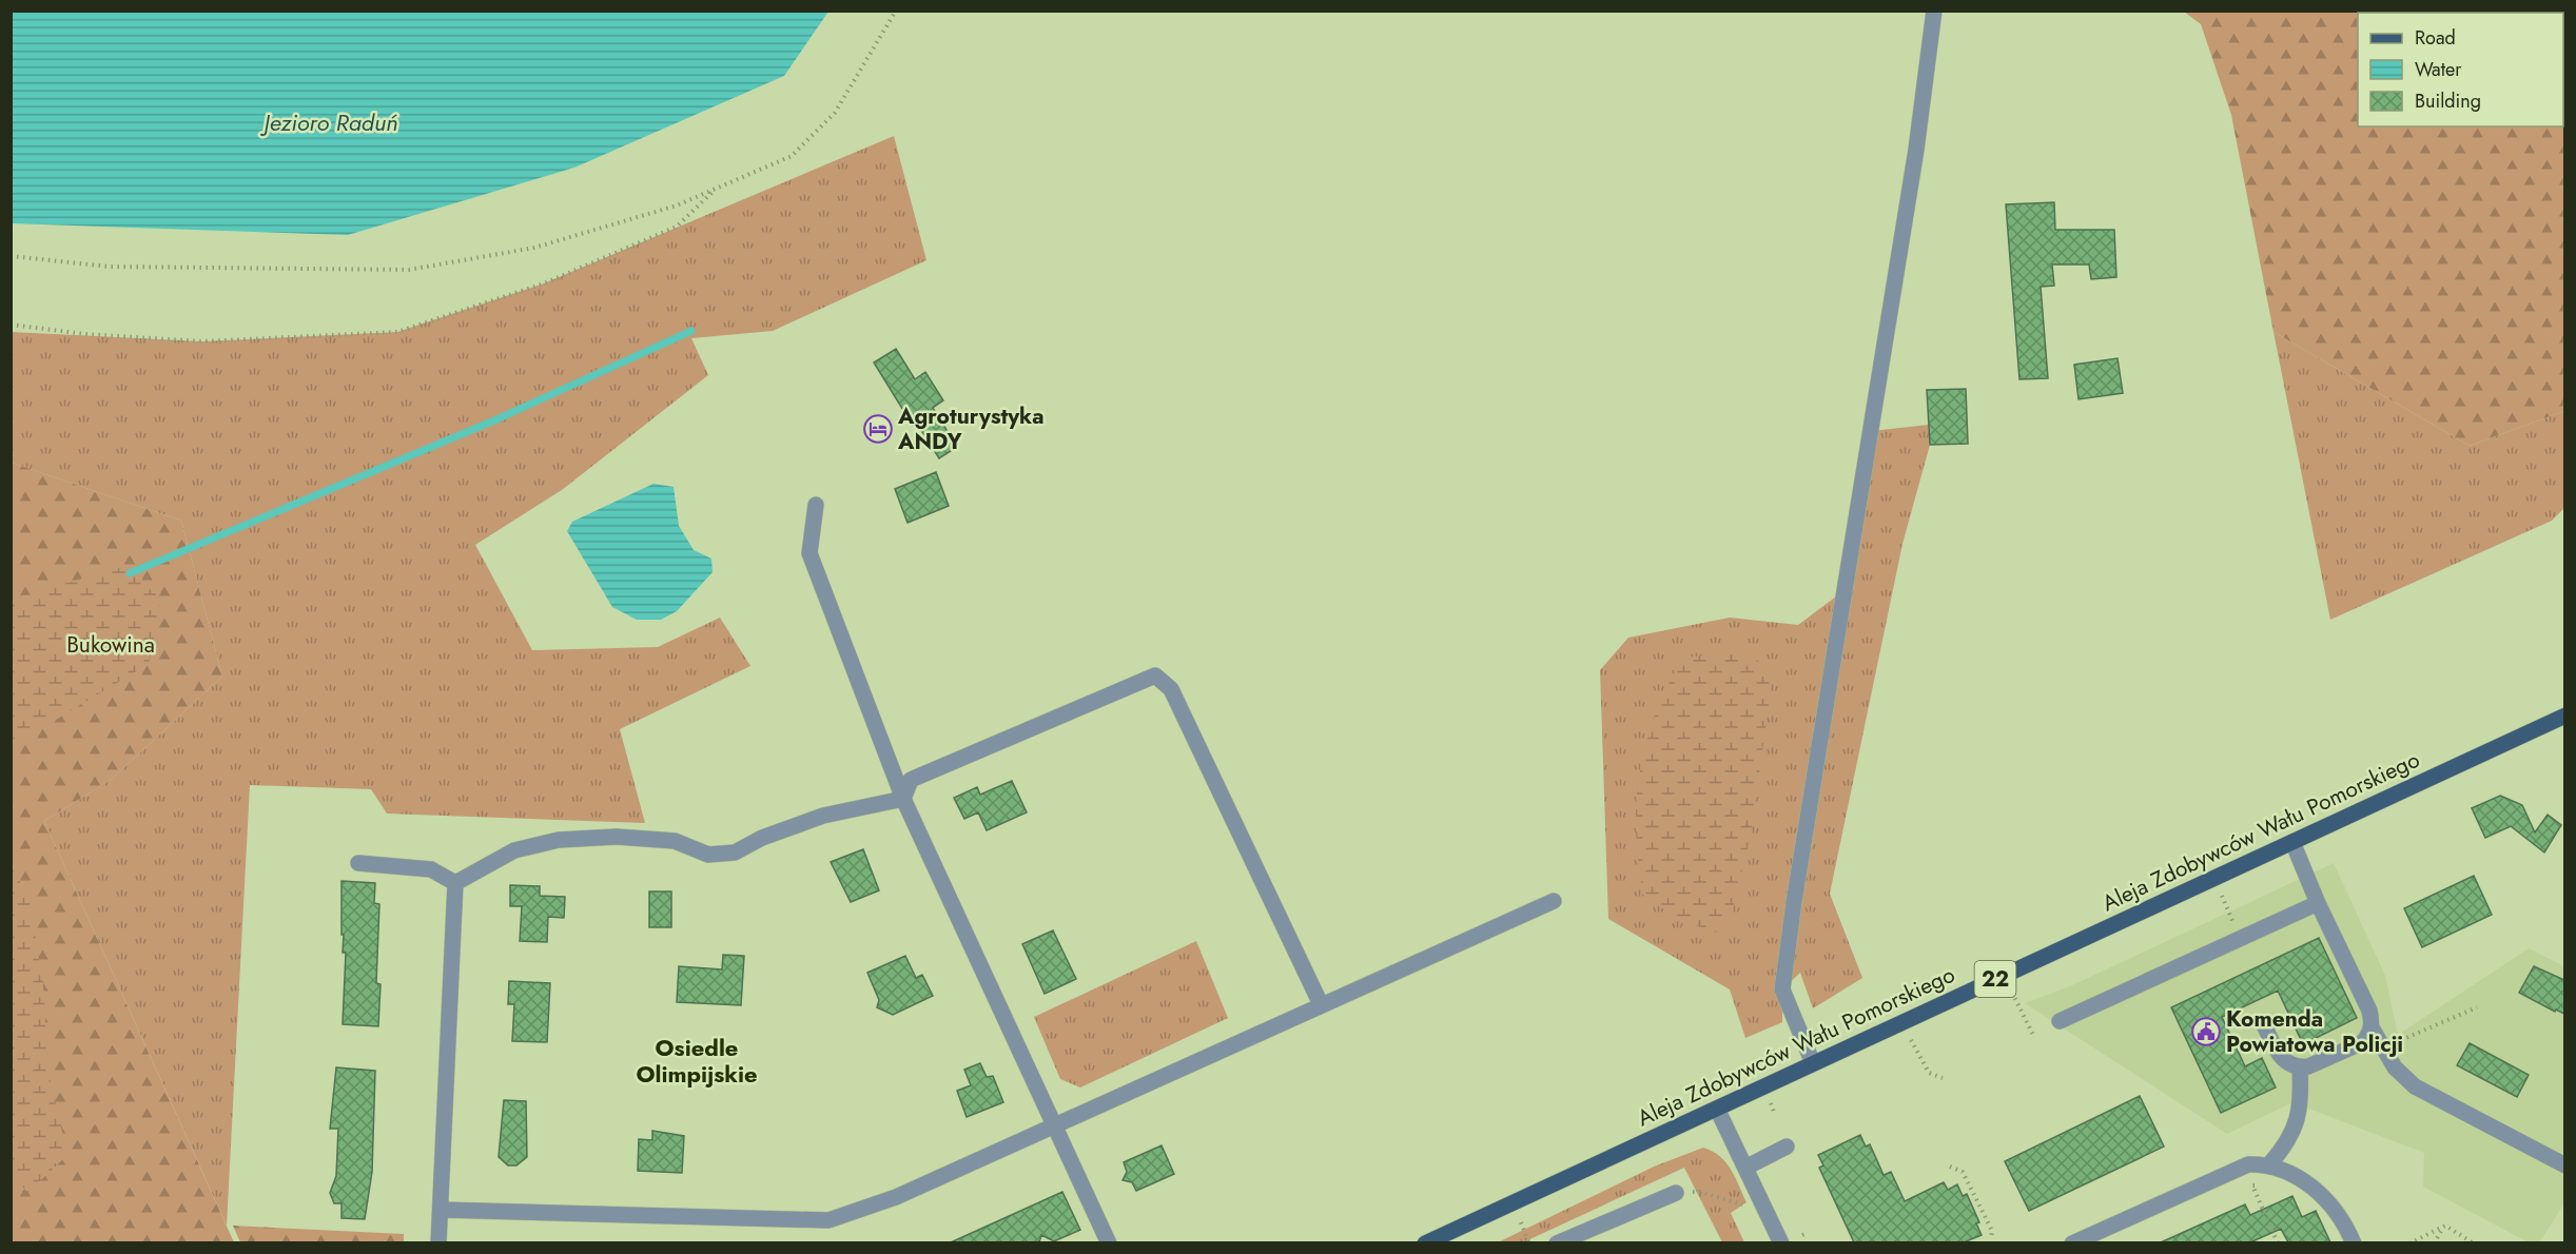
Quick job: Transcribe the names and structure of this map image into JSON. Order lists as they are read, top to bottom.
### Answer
{
  "streets": {
    "main road": ["Aleja Zdobywców Wału Pomorskiego", "22"]
  },
  "districts": ["Osiedle Olimpijskie"],
  "water": ["Jezioro Raduń"],
  "parks": ["Bukowina"],
  "places": {
    "hotel": ["Agroturystyka ANDY"],
    "public building": ["Komenda Powiatowa Policji"]
  },
  "legend": ["Road", "Water", "Building"]
}
